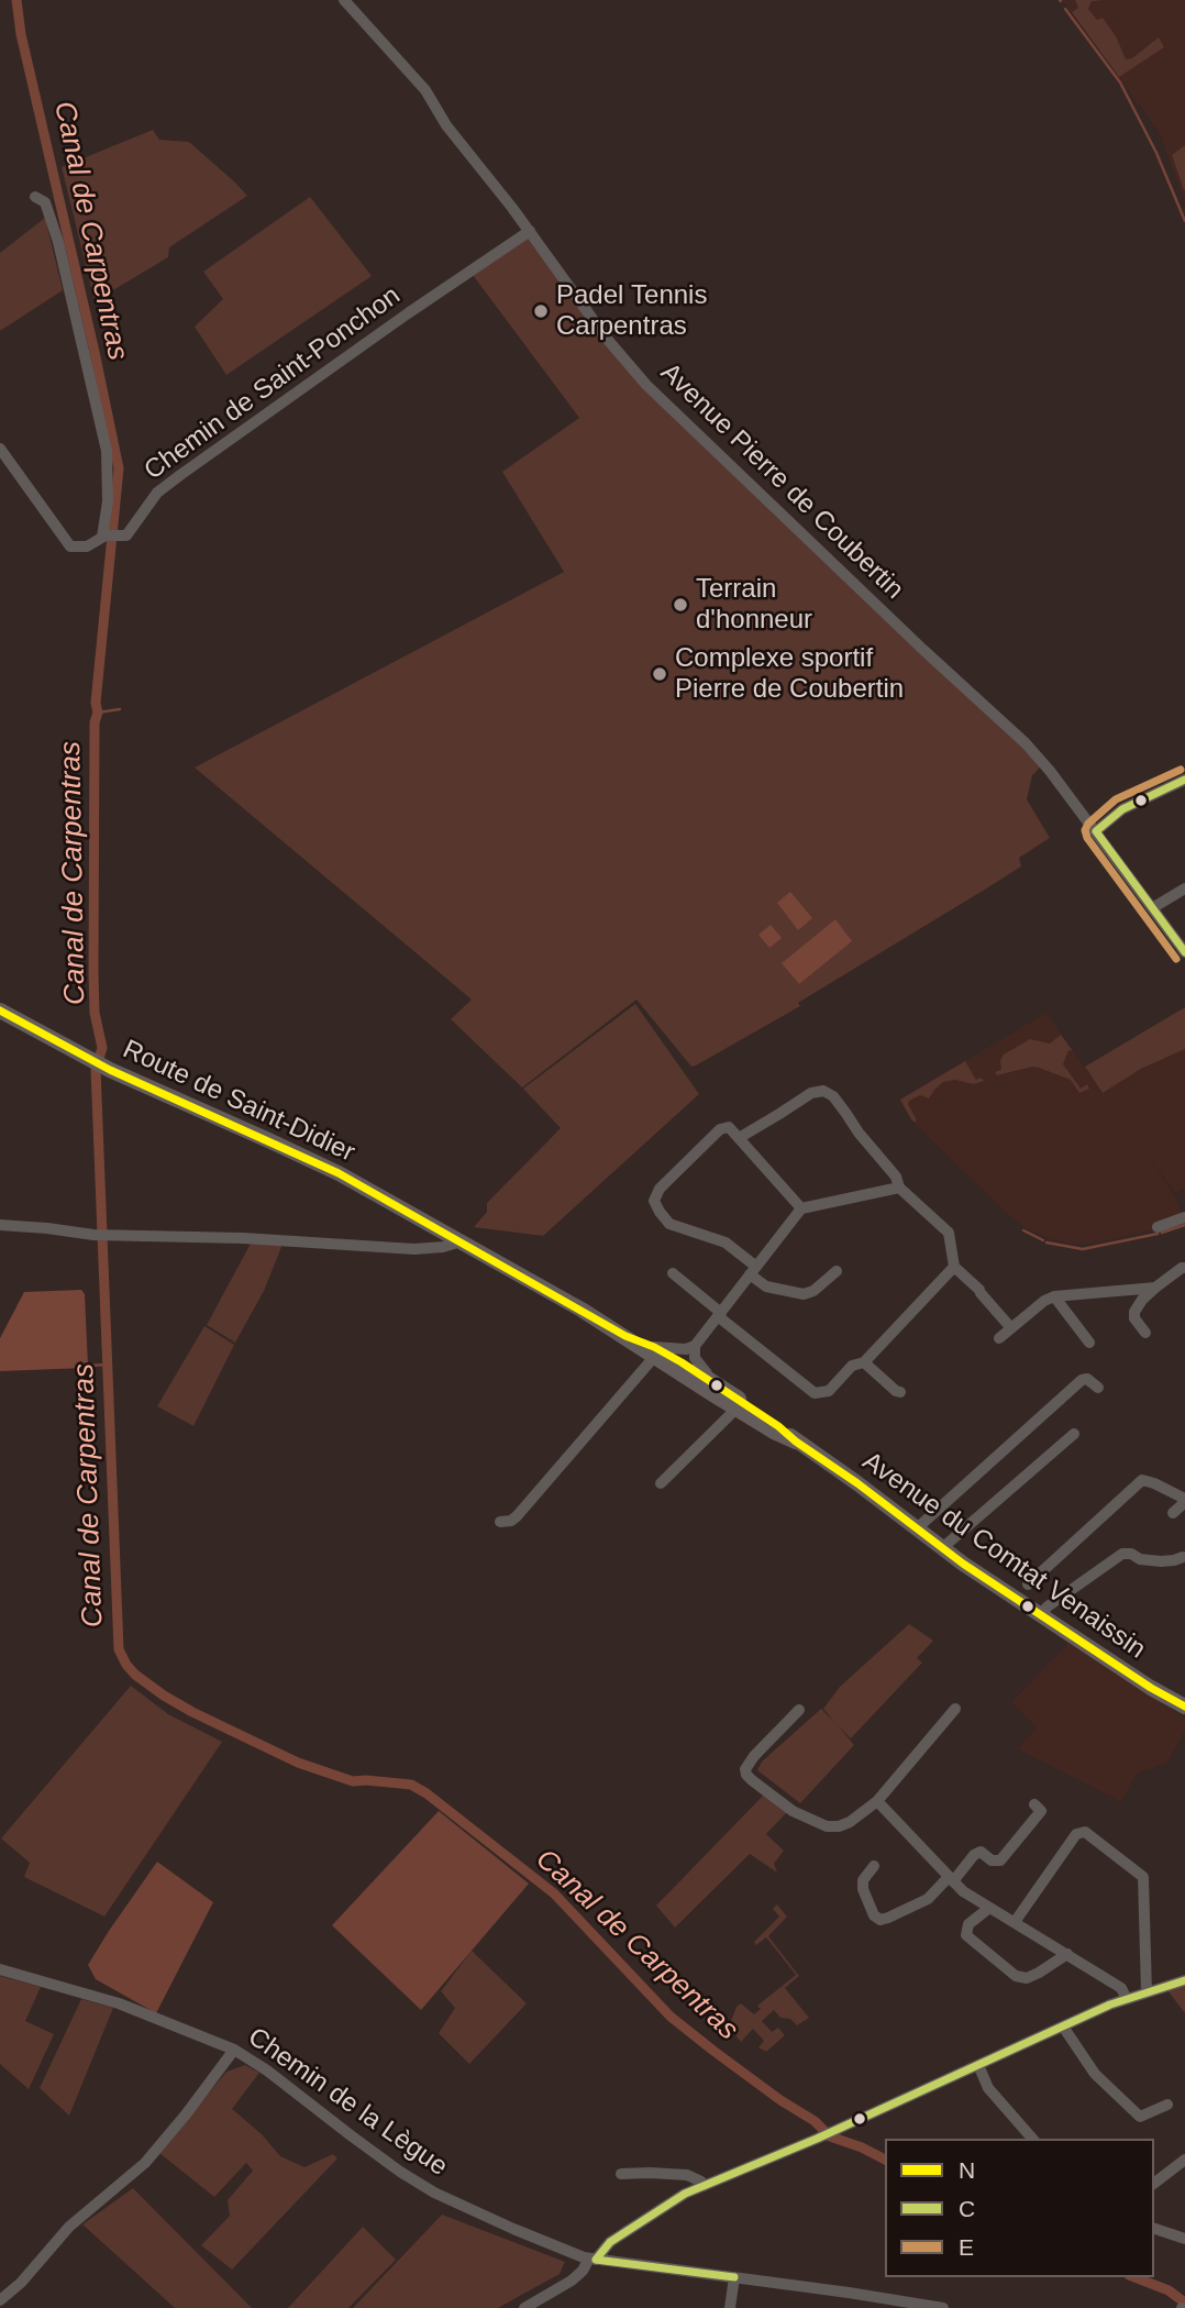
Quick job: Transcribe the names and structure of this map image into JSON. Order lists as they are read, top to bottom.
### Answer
{
  "streets": {
    "main road": ["Route de Saint-Didier", "Avenue du Comtat Venaissin"],
    "street": ["Chemin de Saint-Ponchon", "Avenue Pierre de Coubertin", "Chemin de la Lègue"]
  },
  "crossings": [
    ["Chemin de Saint-Ponchon", "Avenue Pierre de Coubertin"],
    ["Route de Saint-Didier", "Avenue du Comtat Venaissin"]
  ],
  "water": ["Canal de Carpentras"],
  "places": ["Padel Tennis Carpentras", "Terrain d'honneur", "Complexe sportif Pierre de Coubertin"],
  "lines": ["transit line E", "transit line C", "transit line N"],
  "legend": ["N", "C", "E"]
}
